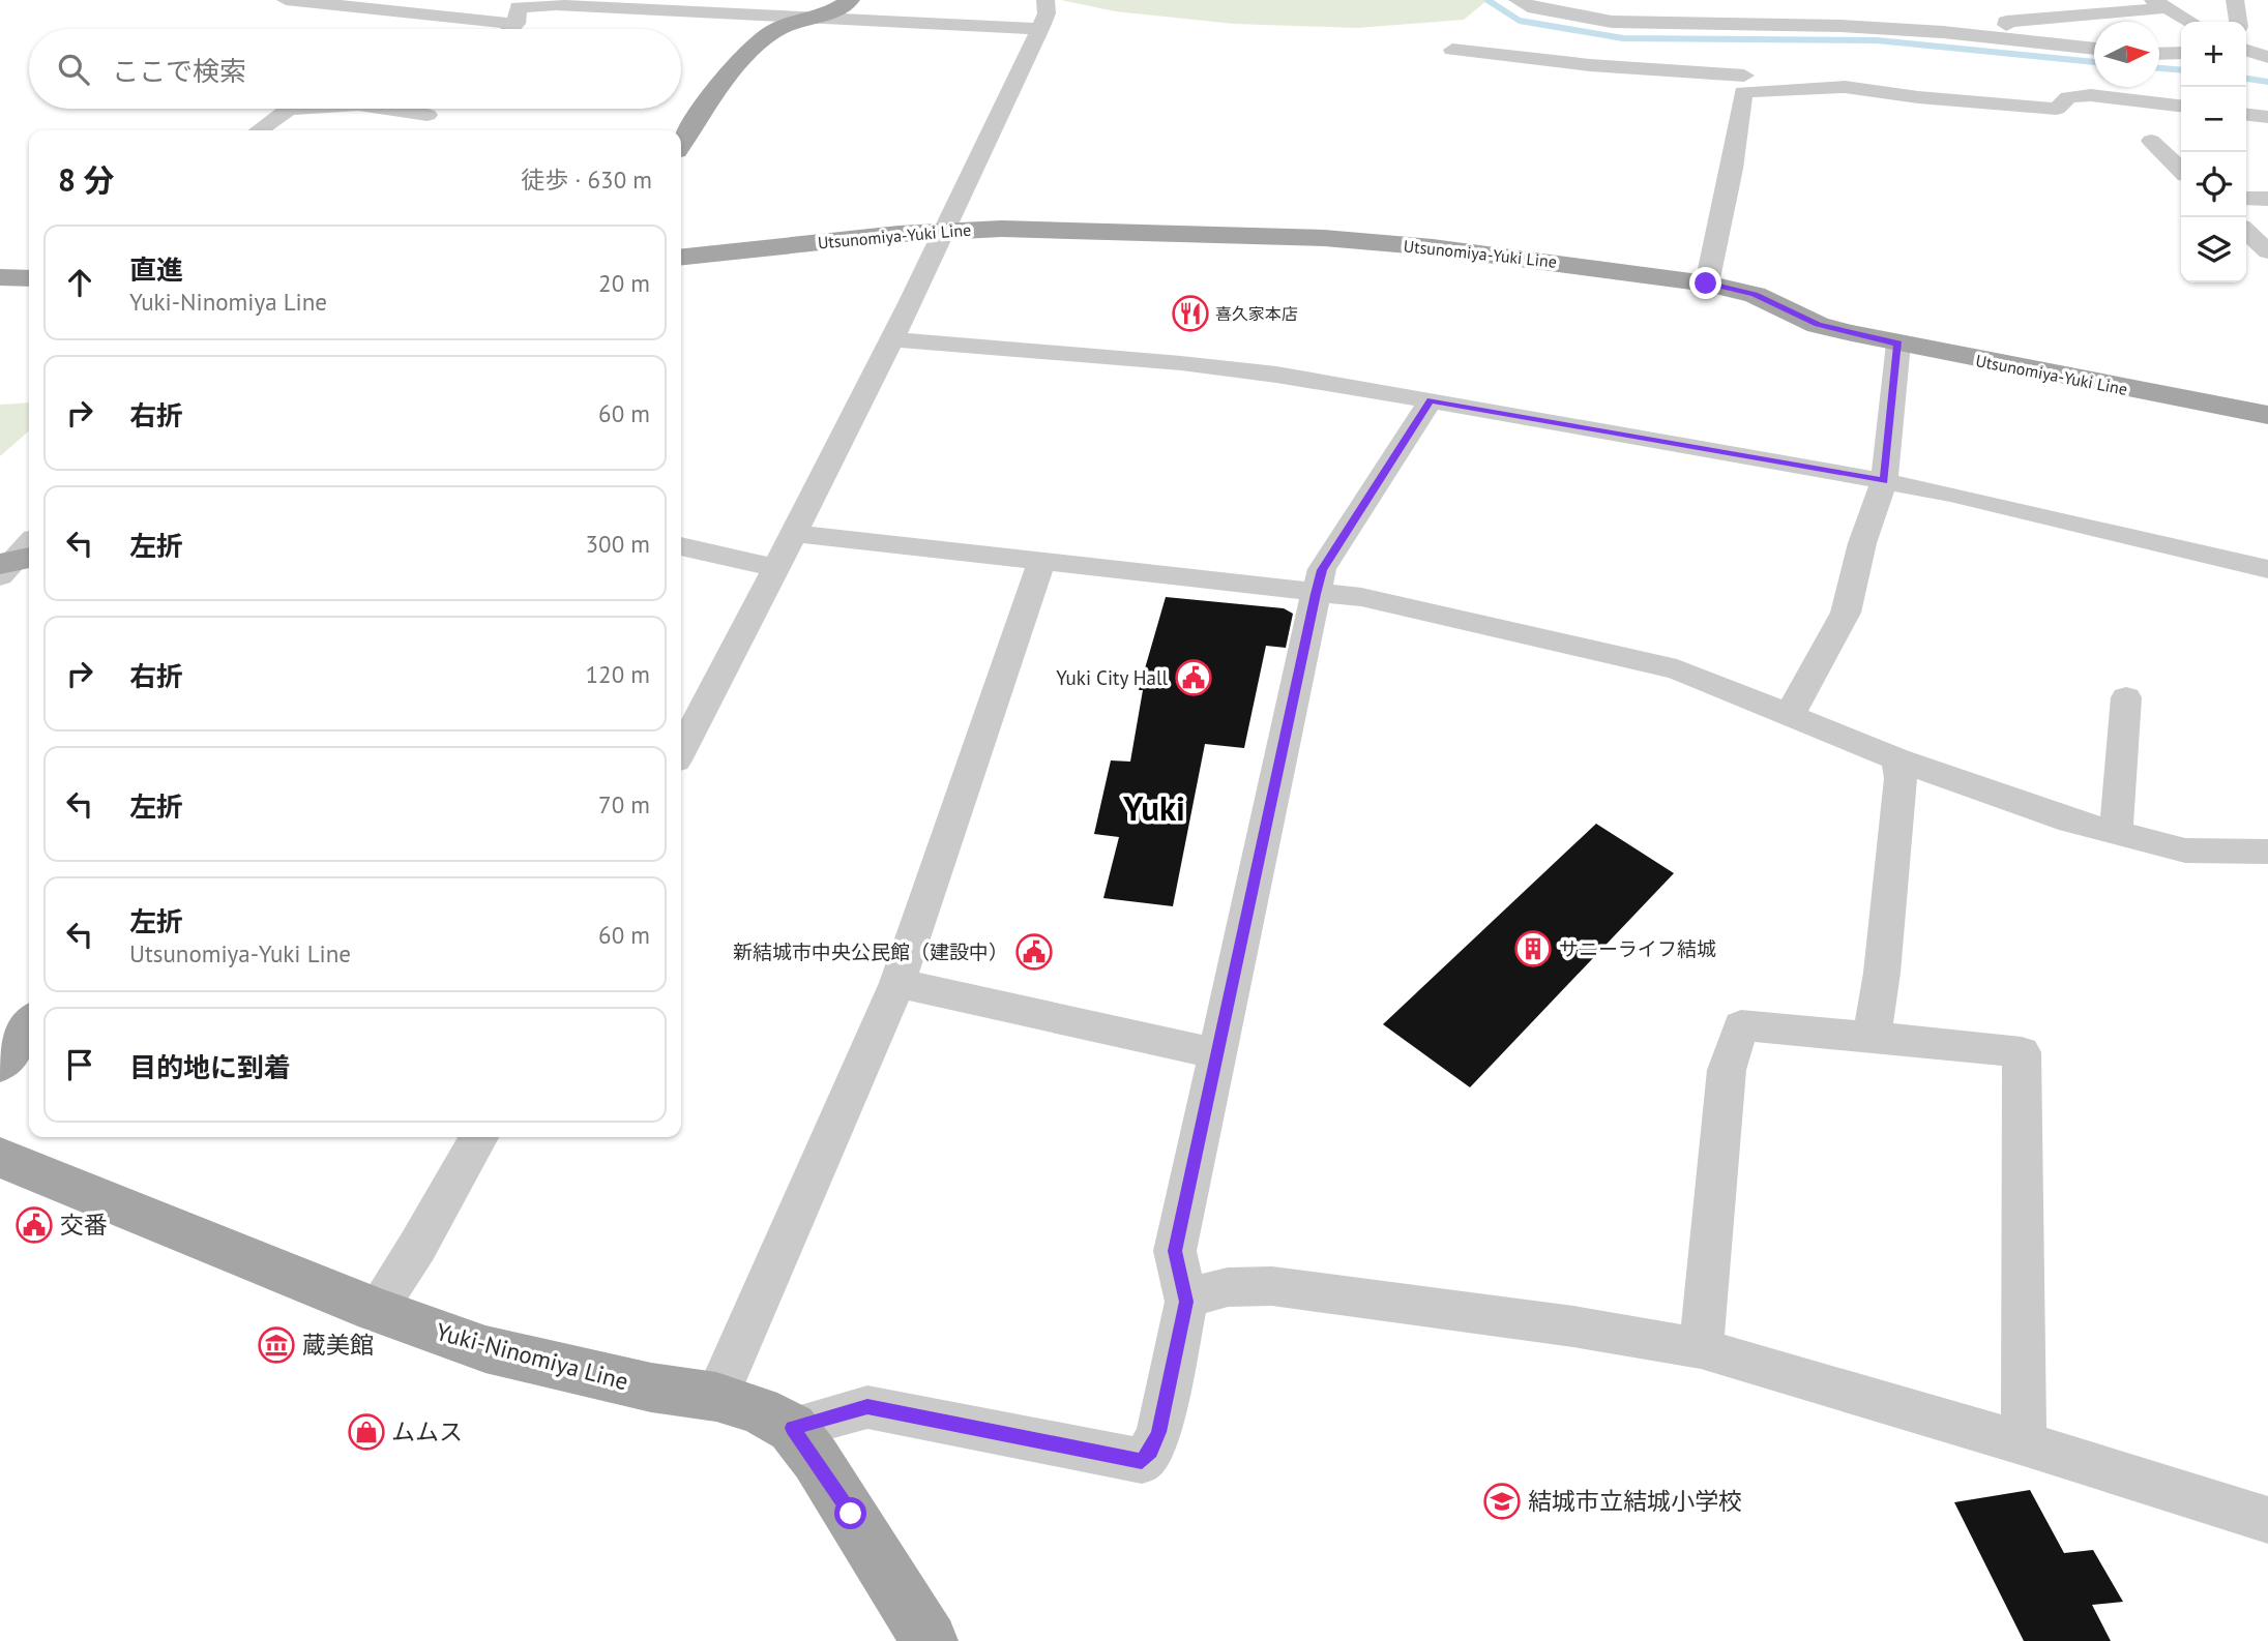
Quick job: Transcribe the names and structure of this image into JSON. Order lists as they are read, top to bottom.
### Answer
{
  "streets": {
    "main road": ["Utsunomiya-Yuki Line", "Yuki-Ninomiya Line"]
  },
  "districts": ["Yuki"],
  "places": {
    "restaurant": ["喜久家本店"],
    "public building": ["Yuki City Hall", "新結城市中央公民館（建設中）", "交番"],
    "building": ["サニーライフ結城"],
    "museum": ["蔵美館"],
    "shop": ["ムムス"],
    "school or university": ["結城市立結城小学校"]
  },
  "north": "right",
  "page": {
    "map_buttons": ["+", "−"],
    "search": "ここで検索",
    "heading": ["8 分", "徒歩 · 630 m"],
    "list": [
      ["直進", "Yuki-Ninomiya Line", "20 m"],
      ["右折", "60 m"],
      ["左折", "300 m"],
      ["右折", "120 m"],
      ["左折", "70 m"],
      ["左折", "Utsunomiya-Yuki Line", "60 m"],
      "目的地に到着"
    ]
  }
}
